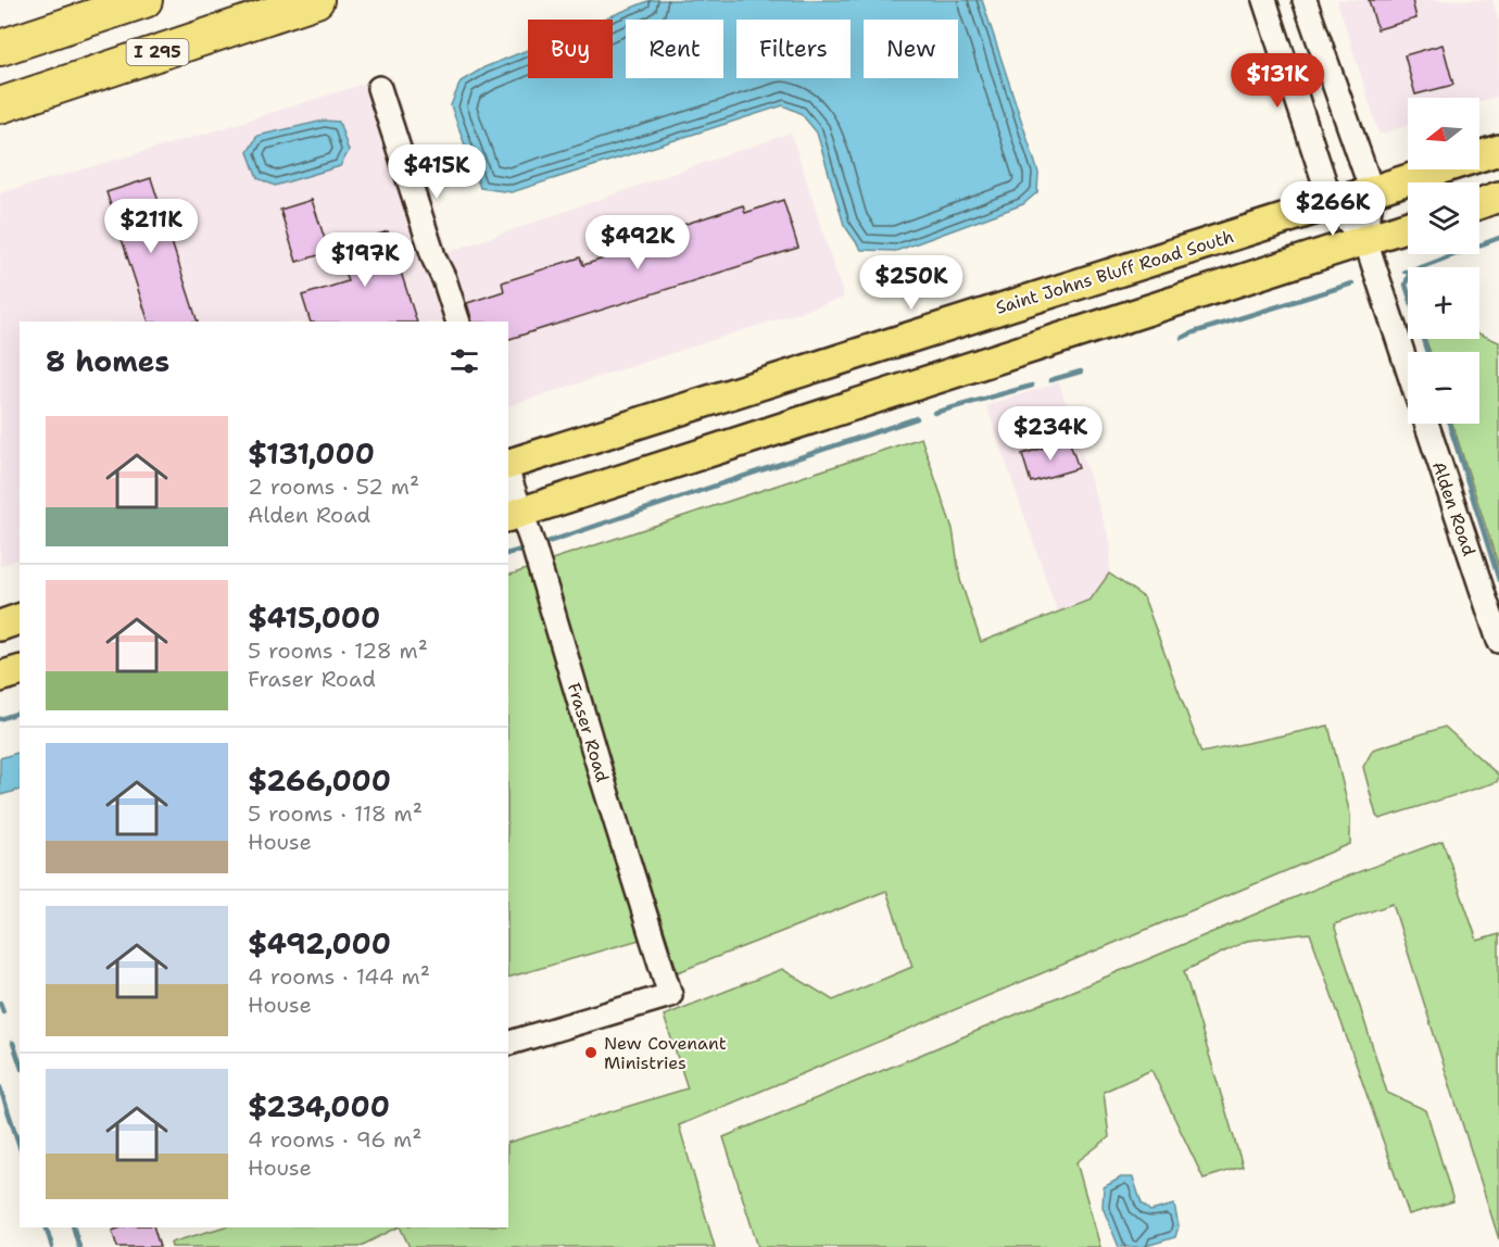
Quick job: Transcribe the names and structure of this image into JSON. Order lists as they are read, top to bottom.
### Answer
{
  "streets": {
    "highway": ["I 295"],
    "main road": ["Saint Johns Bluff Road South"],
    "street": ["Alden Road", "Fraser Road"]
  },
  "places": ["New Covenant Ministries"],
  "north": "left",
  "page": {
    "chip": [
      "Buy",
      "Rent",
      "Filters",
      "New"
    ],
    "price": [
      "$131K",
      "$415K",
      "$266K",
      "$211K",
      "$492K",
      "$197K",
      "$250K",
      "$234K"
    ],
    "map_buttons": ["+", "−"],
    "heading": "8 homes",
    "list": [
      {
        "name": "$131,000",
        "note": "2 rooms · 52 m² · Alden Road"
      },
      {
        "name": "$415,000",
        "note": "5 rooms · 128 m² · Fraser Road"
      },
      {
        "name": "$266,000",
        "note": "5 rooms · 118 m² · House"
      },
      {
        "name": "$492,000",
        "note": "4 rooms · 144 m² · House"
      },
      {
        "name": "$234,000",
        "note": "4 rooms · 96 m² · House"
      }
    ]
  }
}
